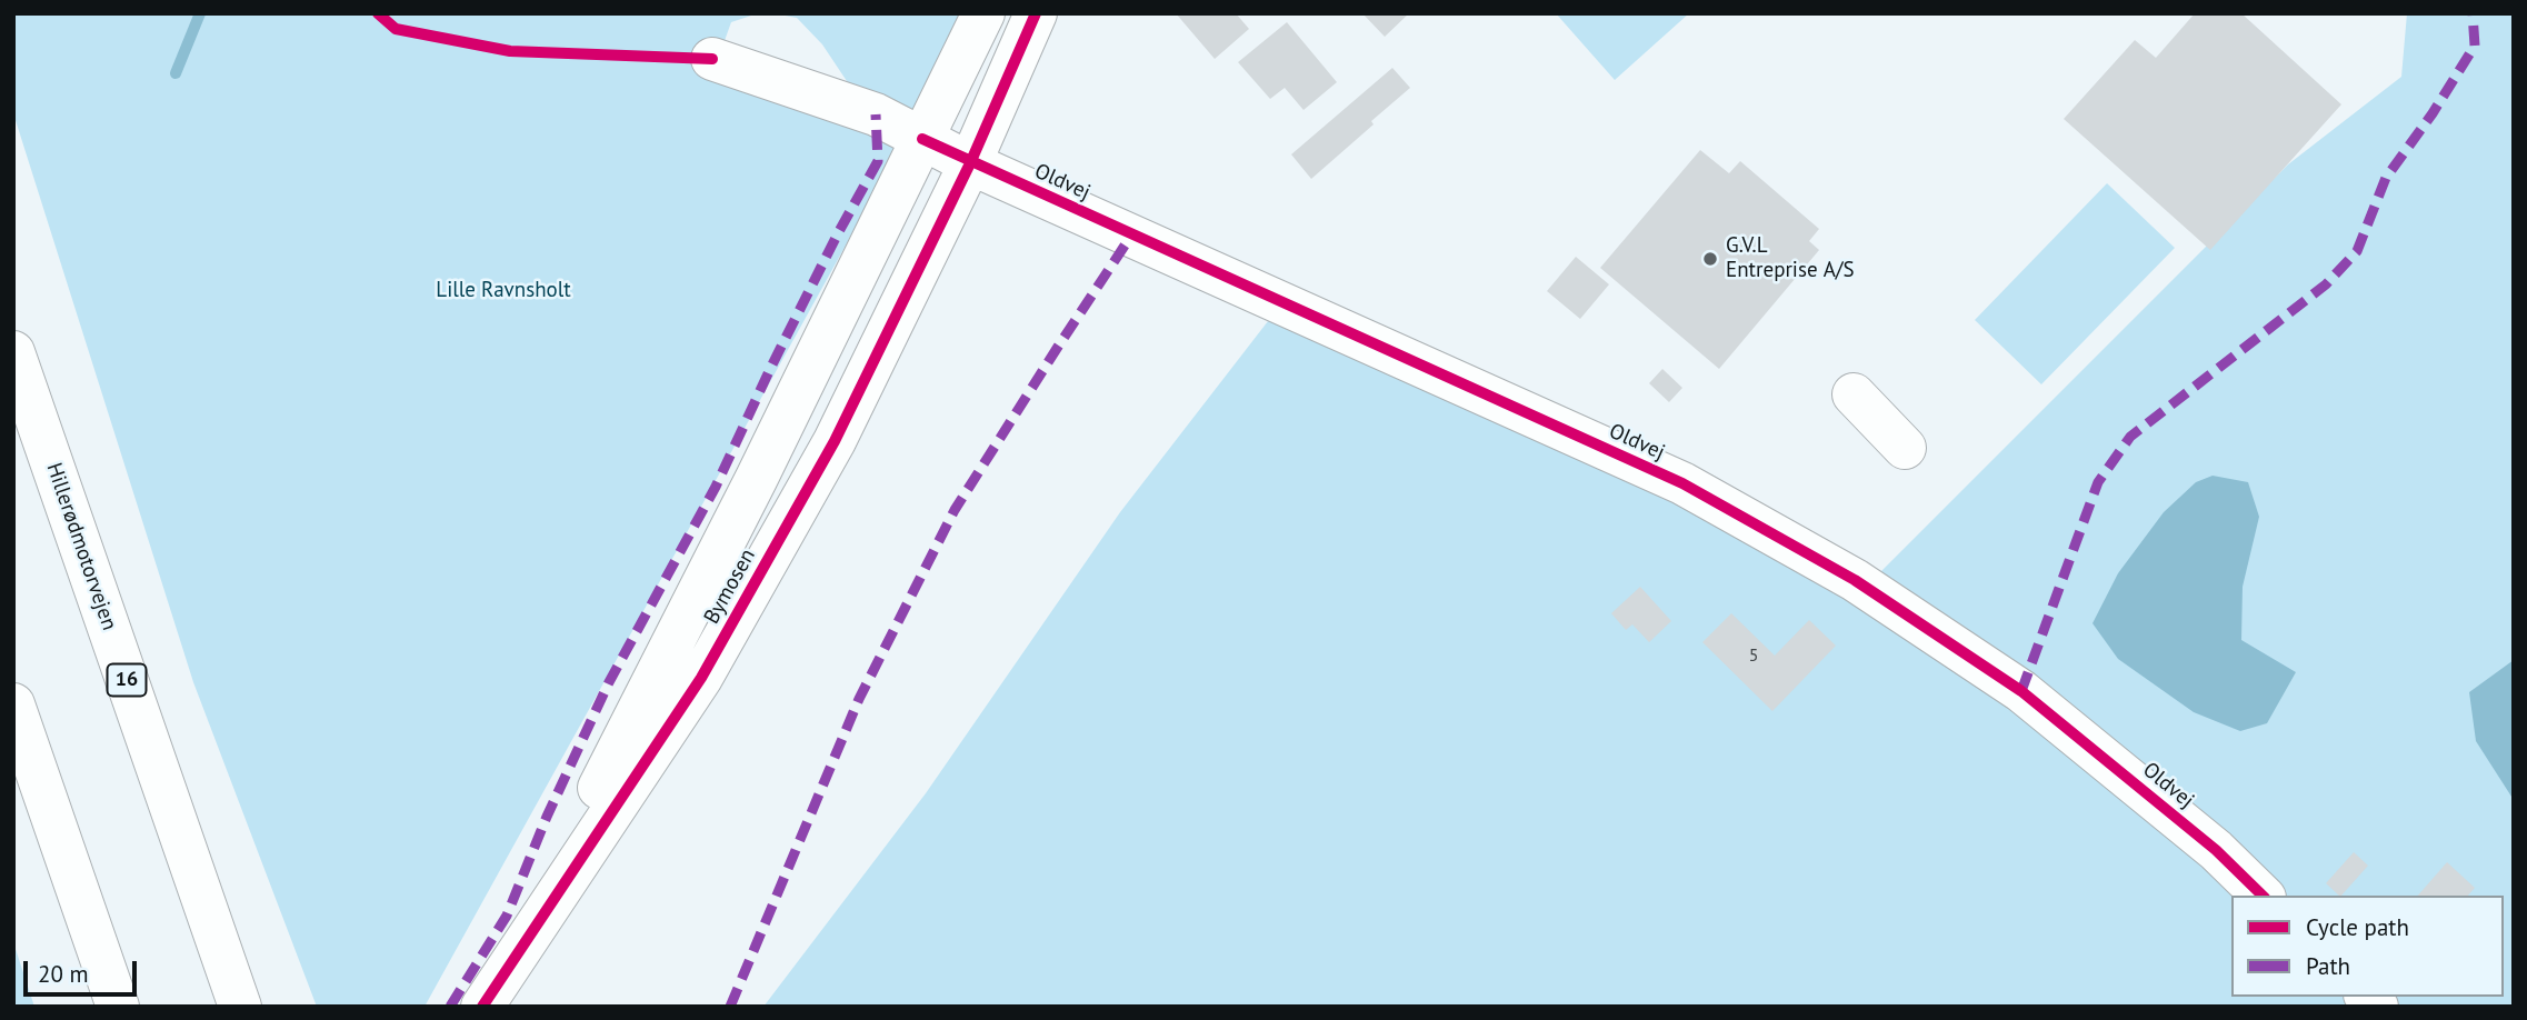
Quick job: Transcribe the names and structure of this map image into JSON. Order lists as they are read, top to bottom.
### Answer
{
  "streets": {
    "main road": [
      "Oldvej",
      "Hillerødmotorvejen",
      "Bymosen",
      "16"
    ]
  },
  "crossings": [
    ["Oldvej", "Bymosen"]
  ],
  "parks": ["Lille Ravnsholt"],
  "places": ["G.V.L Entreprise A/S"],
  "house_numbers": ["5"],
  "legend": ["Cycle path", "Path"],
  "scale_bar": "20 m"
}
